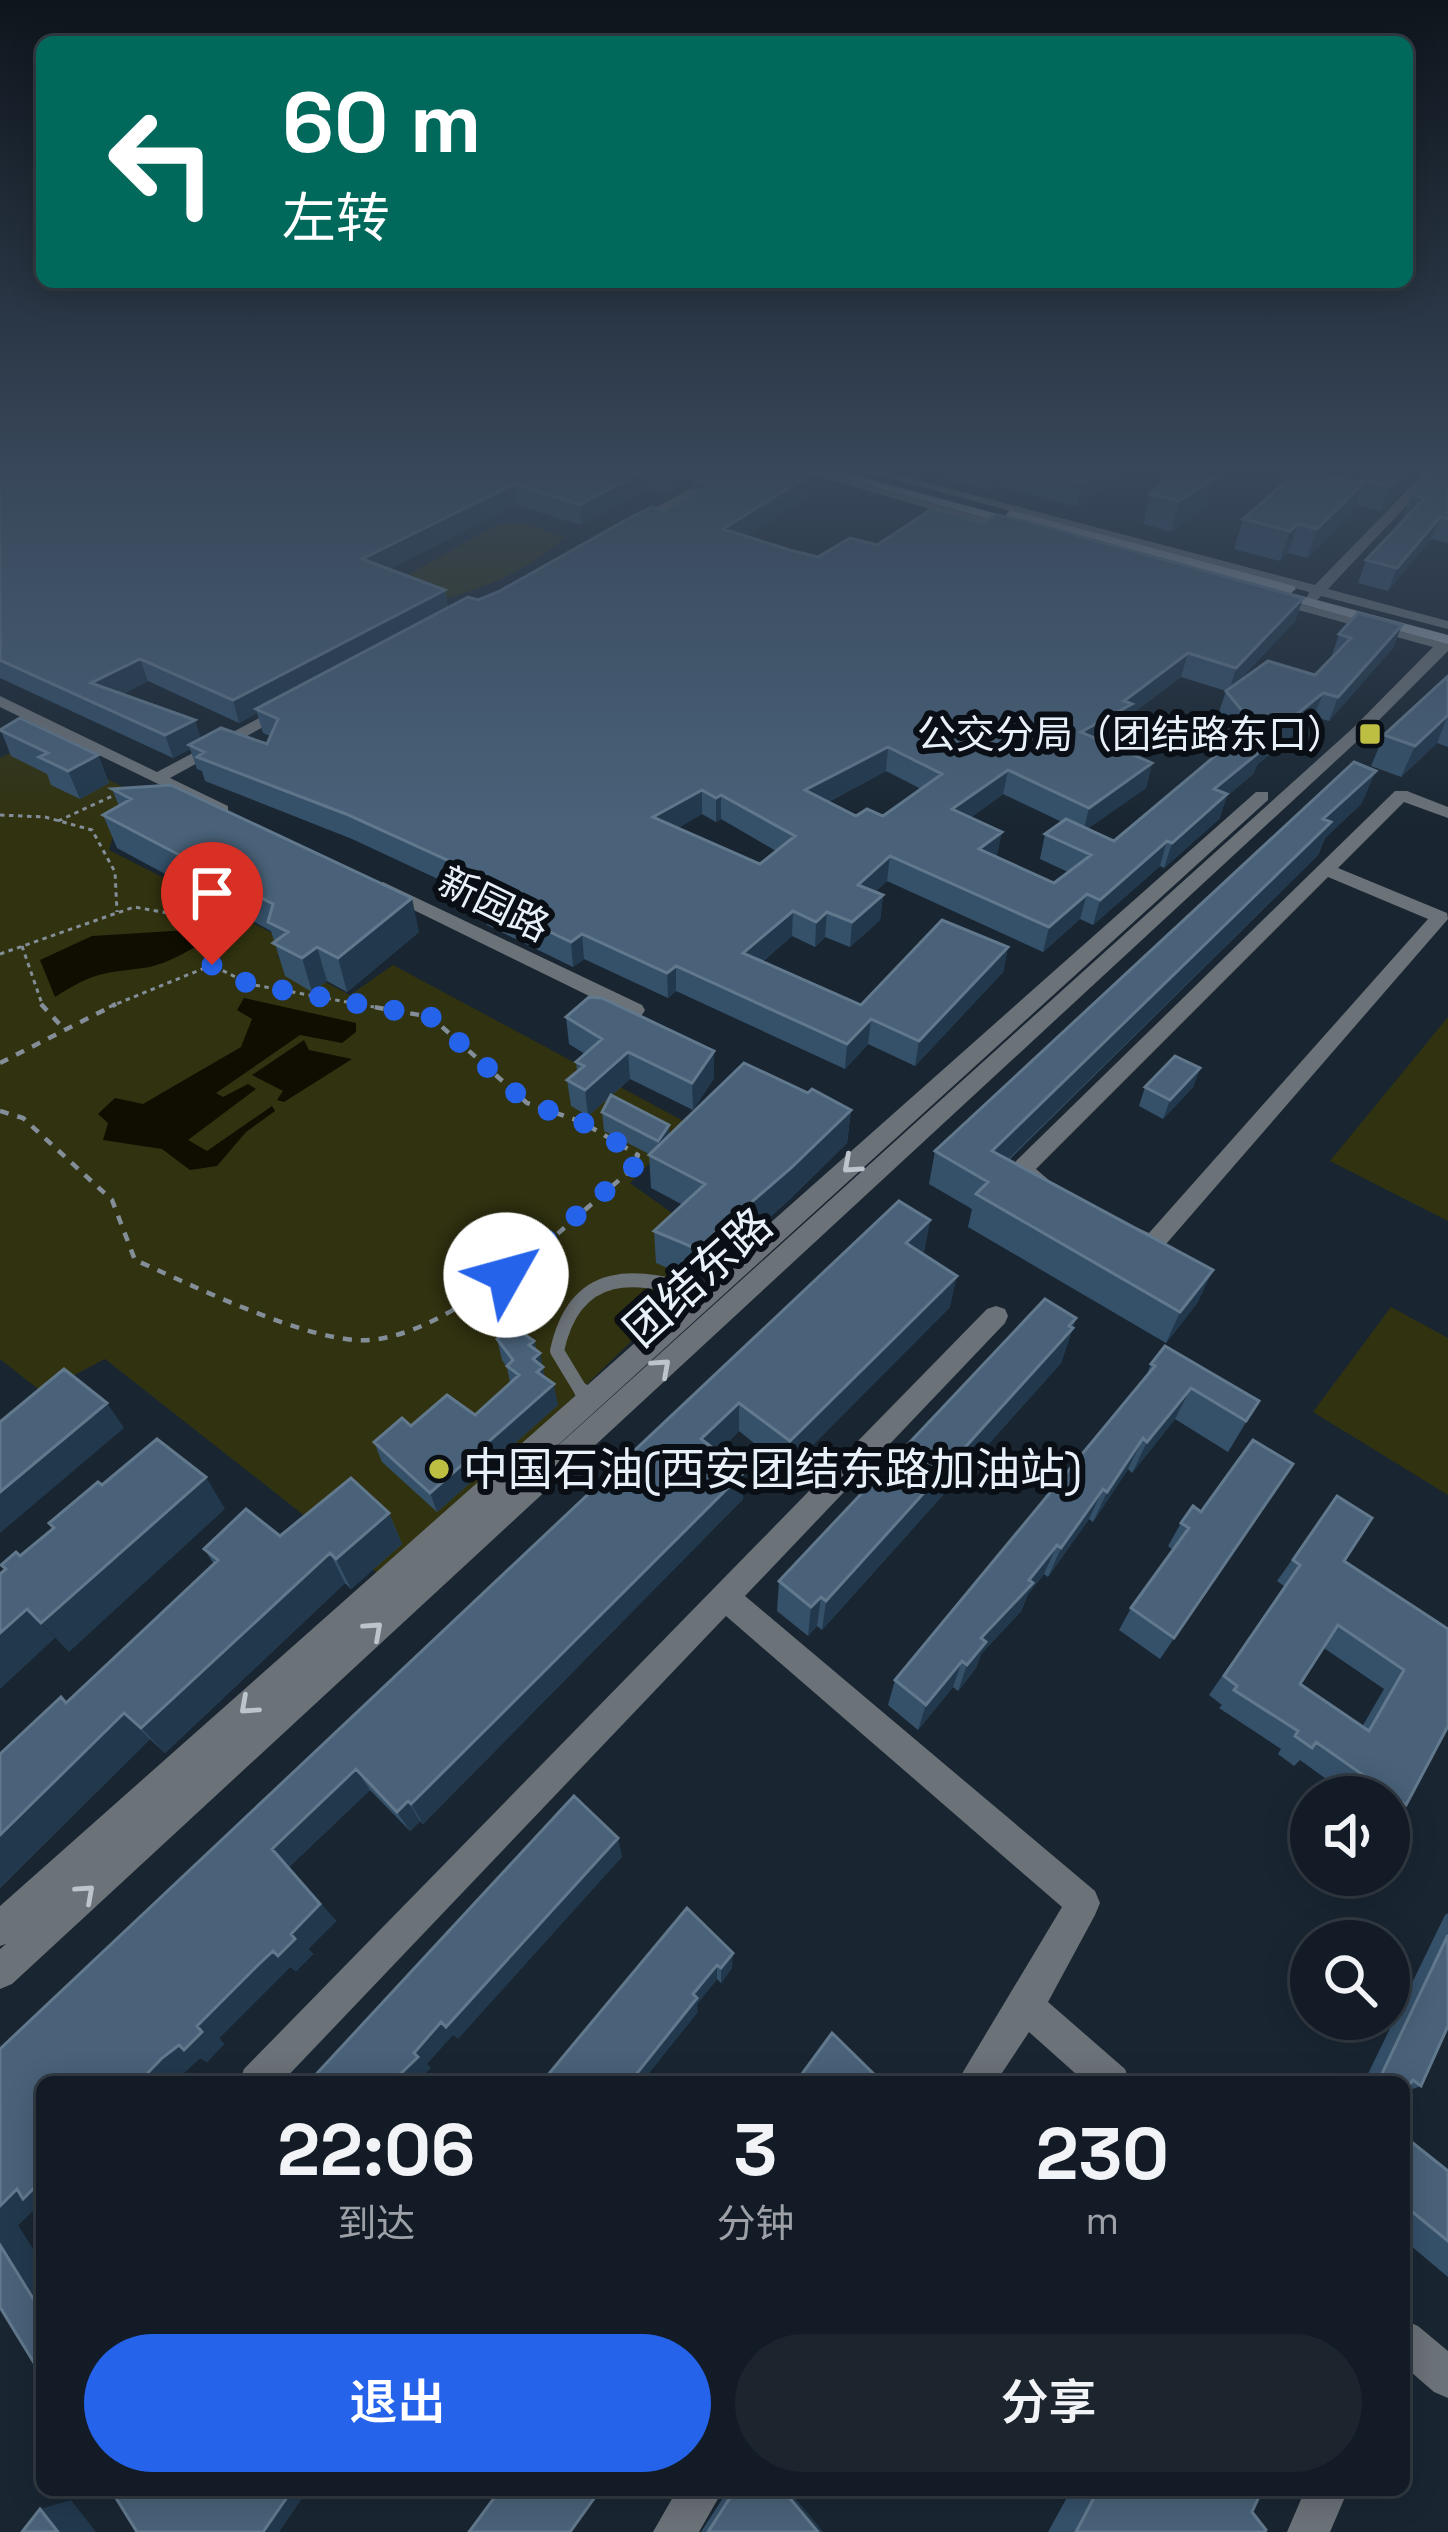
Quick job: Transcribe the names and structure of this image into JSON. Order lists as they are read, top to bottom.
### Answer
{
  "streets": {
    "street": ["新园路", "团结东路"]
  },
  "places": {
    "transit": ["公交分局（团结路东口）"],
    "other": ["中国石油(西安团结东路加油站)"]
  },
  "page": {
    "turn": ["60 m", "左转"],
    "eta": [
      "22:06",
      "到达",
      "3",
      "分钟",
      "230",
      "m"
    ],
    "buttons": ["退出", "分享"]
  }
}
